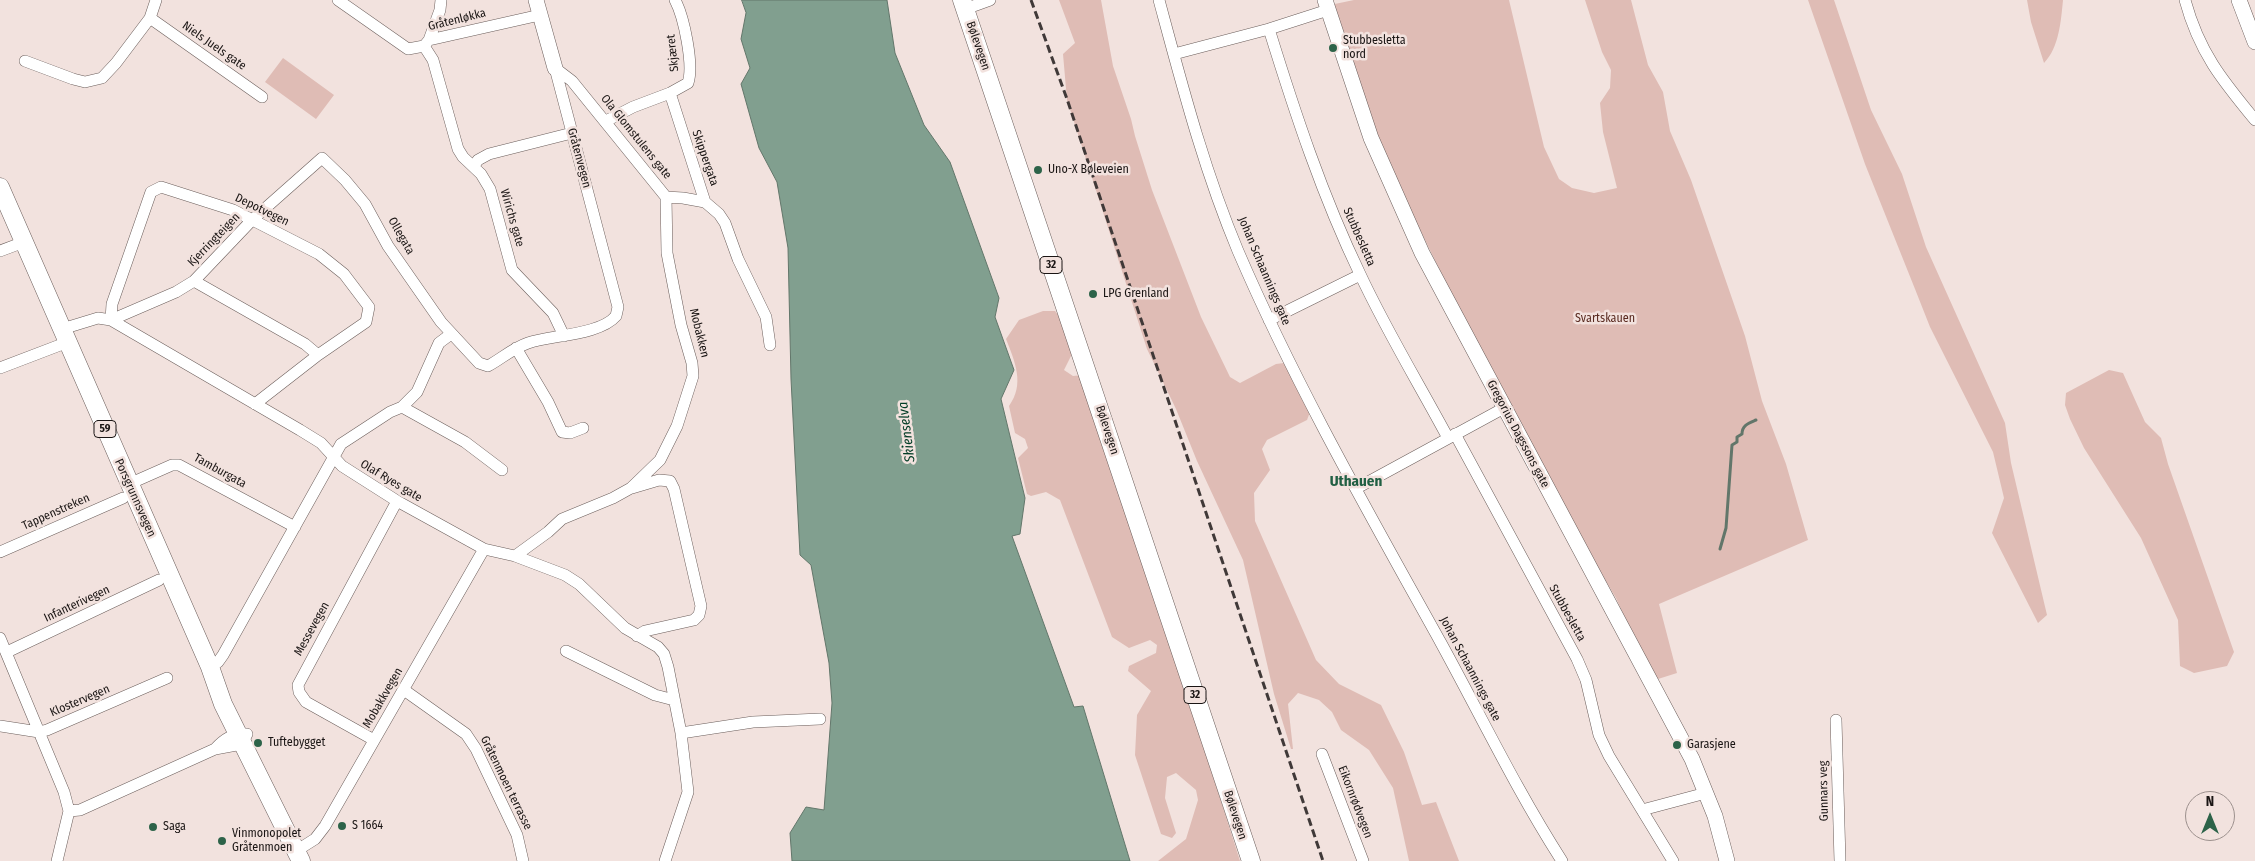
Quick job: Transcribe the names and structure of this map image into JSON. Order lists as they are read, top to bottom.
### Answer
{
  "streets": {
    "main road": [
      "Bølevegen",
      "32",
      "59",
      "Porsgrunnsvegen"
    ],
    "street": [
      "Gråtenløkka",
      "Niels Juels gate",
      "Skjæret",
      "Ola Glomstulens gate",
      "Gråtenvegen",
      "Skippergata",
      "Depotvegen",
      "Wirichs gate",
      "Ollegata",
      "Stubbesletta",
      "Kjerringteigen",
      "Johan Schaannings gate",
      "Mobakken",
      "Gregorius Dagssons gate",
      "Tamburgata",
      "Olaf Ryes gate",
      "Tappenstreken",
      "Infanterivegen",
      "Messevegen",
      "Mobakkvegen",
      "Klostervegen",
      "Gråtenmoen terrasse",
      "Gunnars veg",
      "Eikornrødvegen"
    ]
  },
  "crossings": [
    ["Gråtenløkka", "Gråtenvegen"],
    ["Gråtenløkka", "Wirichs gate"],
    ["Skjæret", "Skippergata"],
    ["Ola Glomstulens gate", "Gråtenvegen"],
    ["Ola Glomstulens gate", "Skippergata"],
    ["Ola Glomstulens gate", "Mobakken"],
    ["Gråtenvegen", "Wirichs gate"],
    ["Depotvegen", "Kjerringteigen"],
    ["Depotvegen", "Olaf Ryes gate"],
    ["Ollegata", "Kjerringteigen"],
    ["Kjerringteigen", "Olaf Ryes gate"],
    ["Mobakken", "Olaf Ryes gate"],
    ["Tamburgata", "Porsgrunnsvegen"],
    ["Tamburgata", "Tappenstreken"],
    ["Olaf Ryes gate", "Messevegen"],
    ["Olaf Ryes gate", "Mobakkvegen"],
    ["Porsgrunnsvegen", "Tappenstreken"],
    ["Porsgrunnsvegen", "Mobakkvegen"],
    ["Messevegen", "Mobakkvegen"],
    ["Mobakkvegen", "Gråtenmoen terrasse"]
  ],
  "districts": ["Uthauen"],
  "water": ["Skienselva"],
  "parks": ["Svartskauen"],
  "places": [
    "Stubbesletta nord",
    "Uno-X Bøleveien",
    "LPG Grenland",
    "Tuftebygget",
    "Garasjene",
    "S 1664",
    "Saga",
    "Vinmonopolet Gråtenmoen"
  ],
  "north": "top"
}
